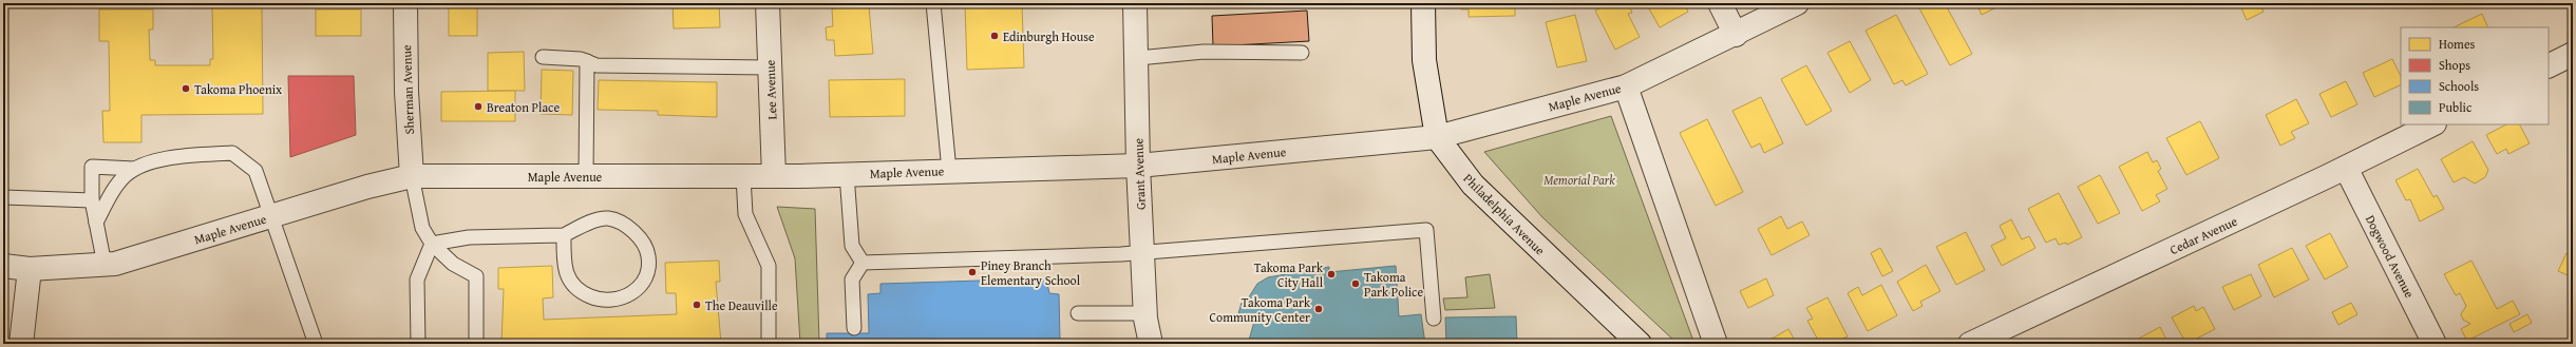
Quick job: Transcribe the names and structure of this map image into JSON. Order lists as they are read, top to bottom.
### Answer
{
  "streets": {
    "street": [
      "Sherman Avenue",
      "Lee Avenue",
      "Maple Avenue",
      "Grant Avenue",
      "Philadelphia Avenue",
      "Cedar Avenue",
      "Dogwood Avenue"
    ]
  },
  "crossings": [
    ["Sherman Avenue", "Maple Avenue"],
    ["Lee Avenue", "Maple Avenue"],
    ["Maple Avenue", "Grant Avenue"],
    ["Maple Avenue", "Philadelphia Avenue"],
    ["Cedar Avenue", "Dogwood Avenue"]
  ],
  "parks": ["Memorial Park"],
  "places": [
    "Edinburgh House",
    "Takoma Phoenix",
    "Breaton Place",
    "Piney Branch Elementary School",
    "Takoma Park City Hall",
    "Takoma Park Police",
    "The Deauville",
    "Takoma Park Community Center"
  ],
  "legend": [
    "Homes",
    "Shops",
    "Schools",
    "Public"
  ]
}
